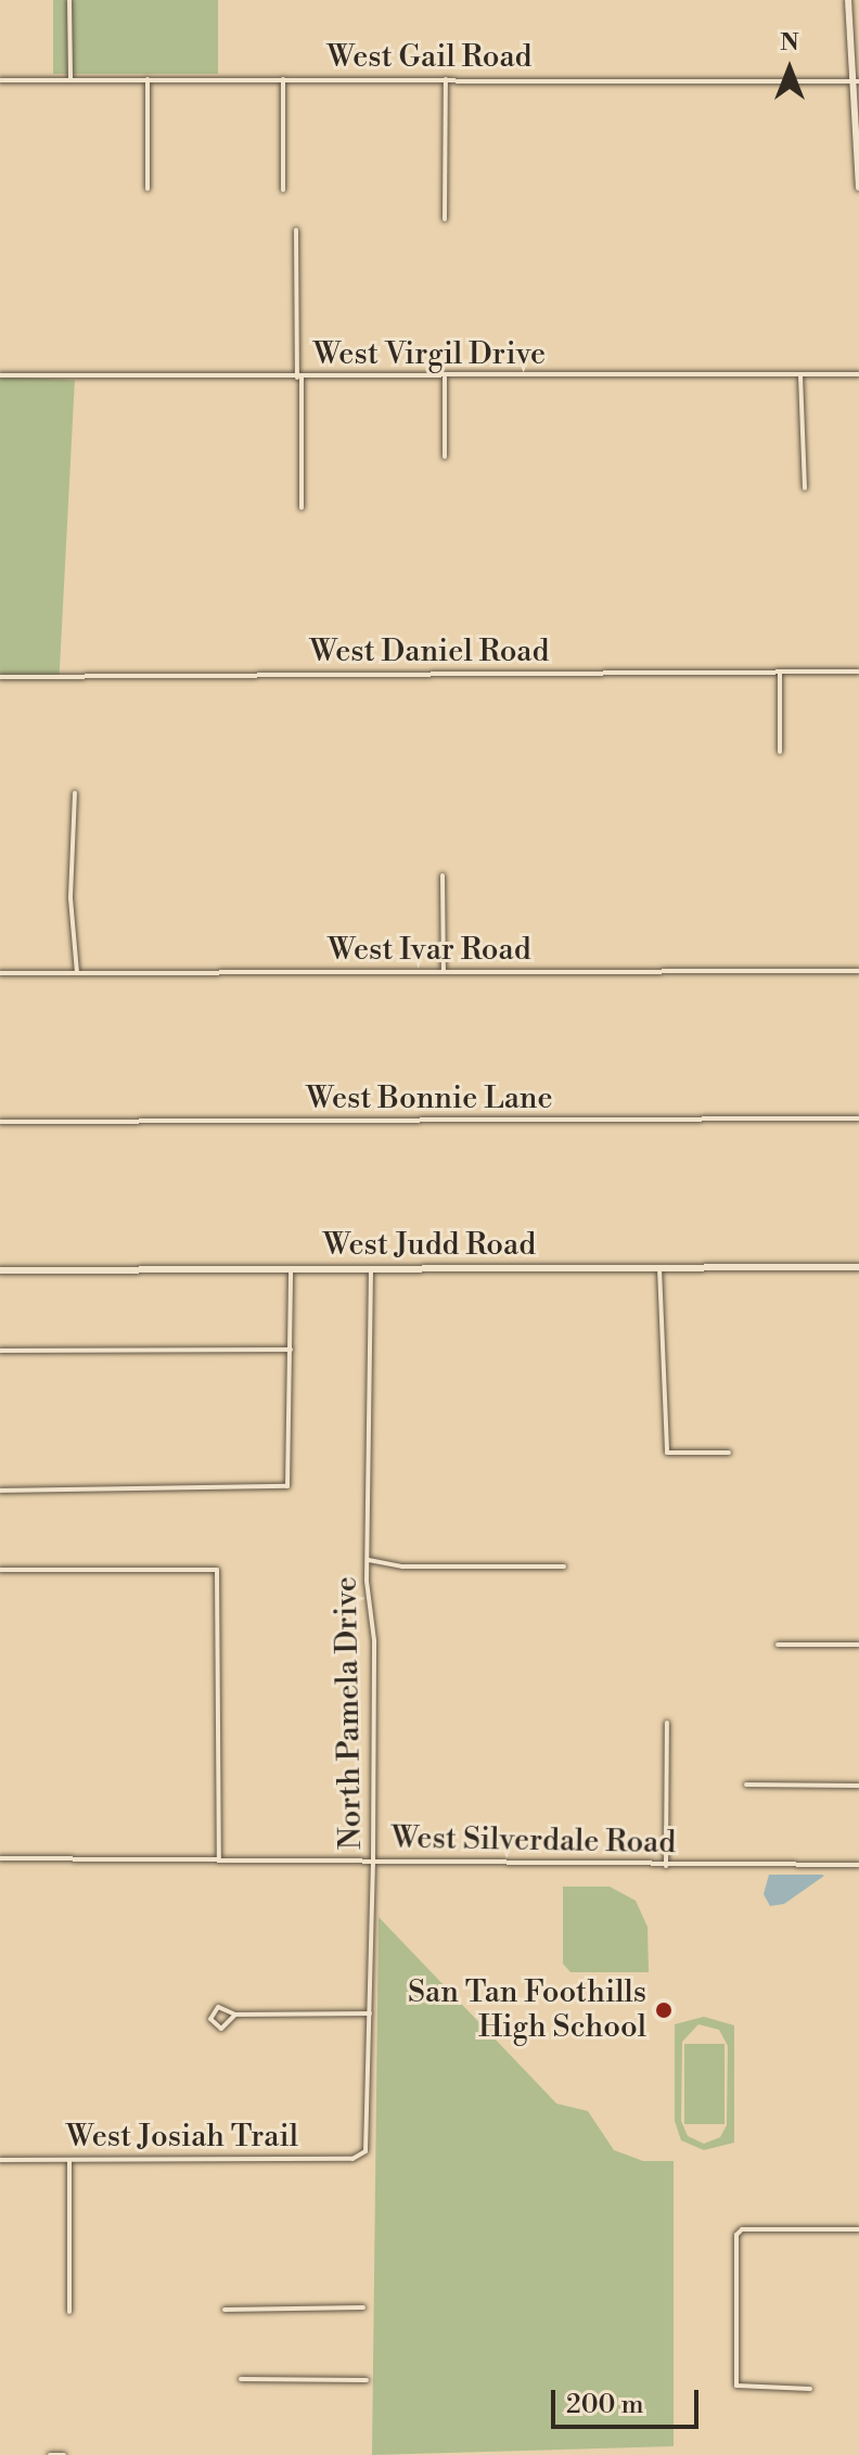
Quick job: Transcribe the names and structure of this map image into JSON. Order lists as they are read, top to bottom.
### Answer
{
  "streets": {
    "street": [
      "West Gail Road",
      "West Virgil Drive",
      "West Daniel Road",
      "West Ivar Road",
      "West Bonnie Lane",
      "West Judd Road",
      "North Pamela Drive",
      "West Silverdale Road",
      "West Josiah Trail"
    ]
  },
  "crossings": [
    ["West Judd Road", "North Pamela Drive"],
    ["North Pamela Drive", "West Silverdale Road"],
    ["North Pamela Drive", "West Josiah Trail"]
  ],
  "places": ["San Tan Foothills High School"],
  "scale_bar": "200 m",
  "north": "top"
}
